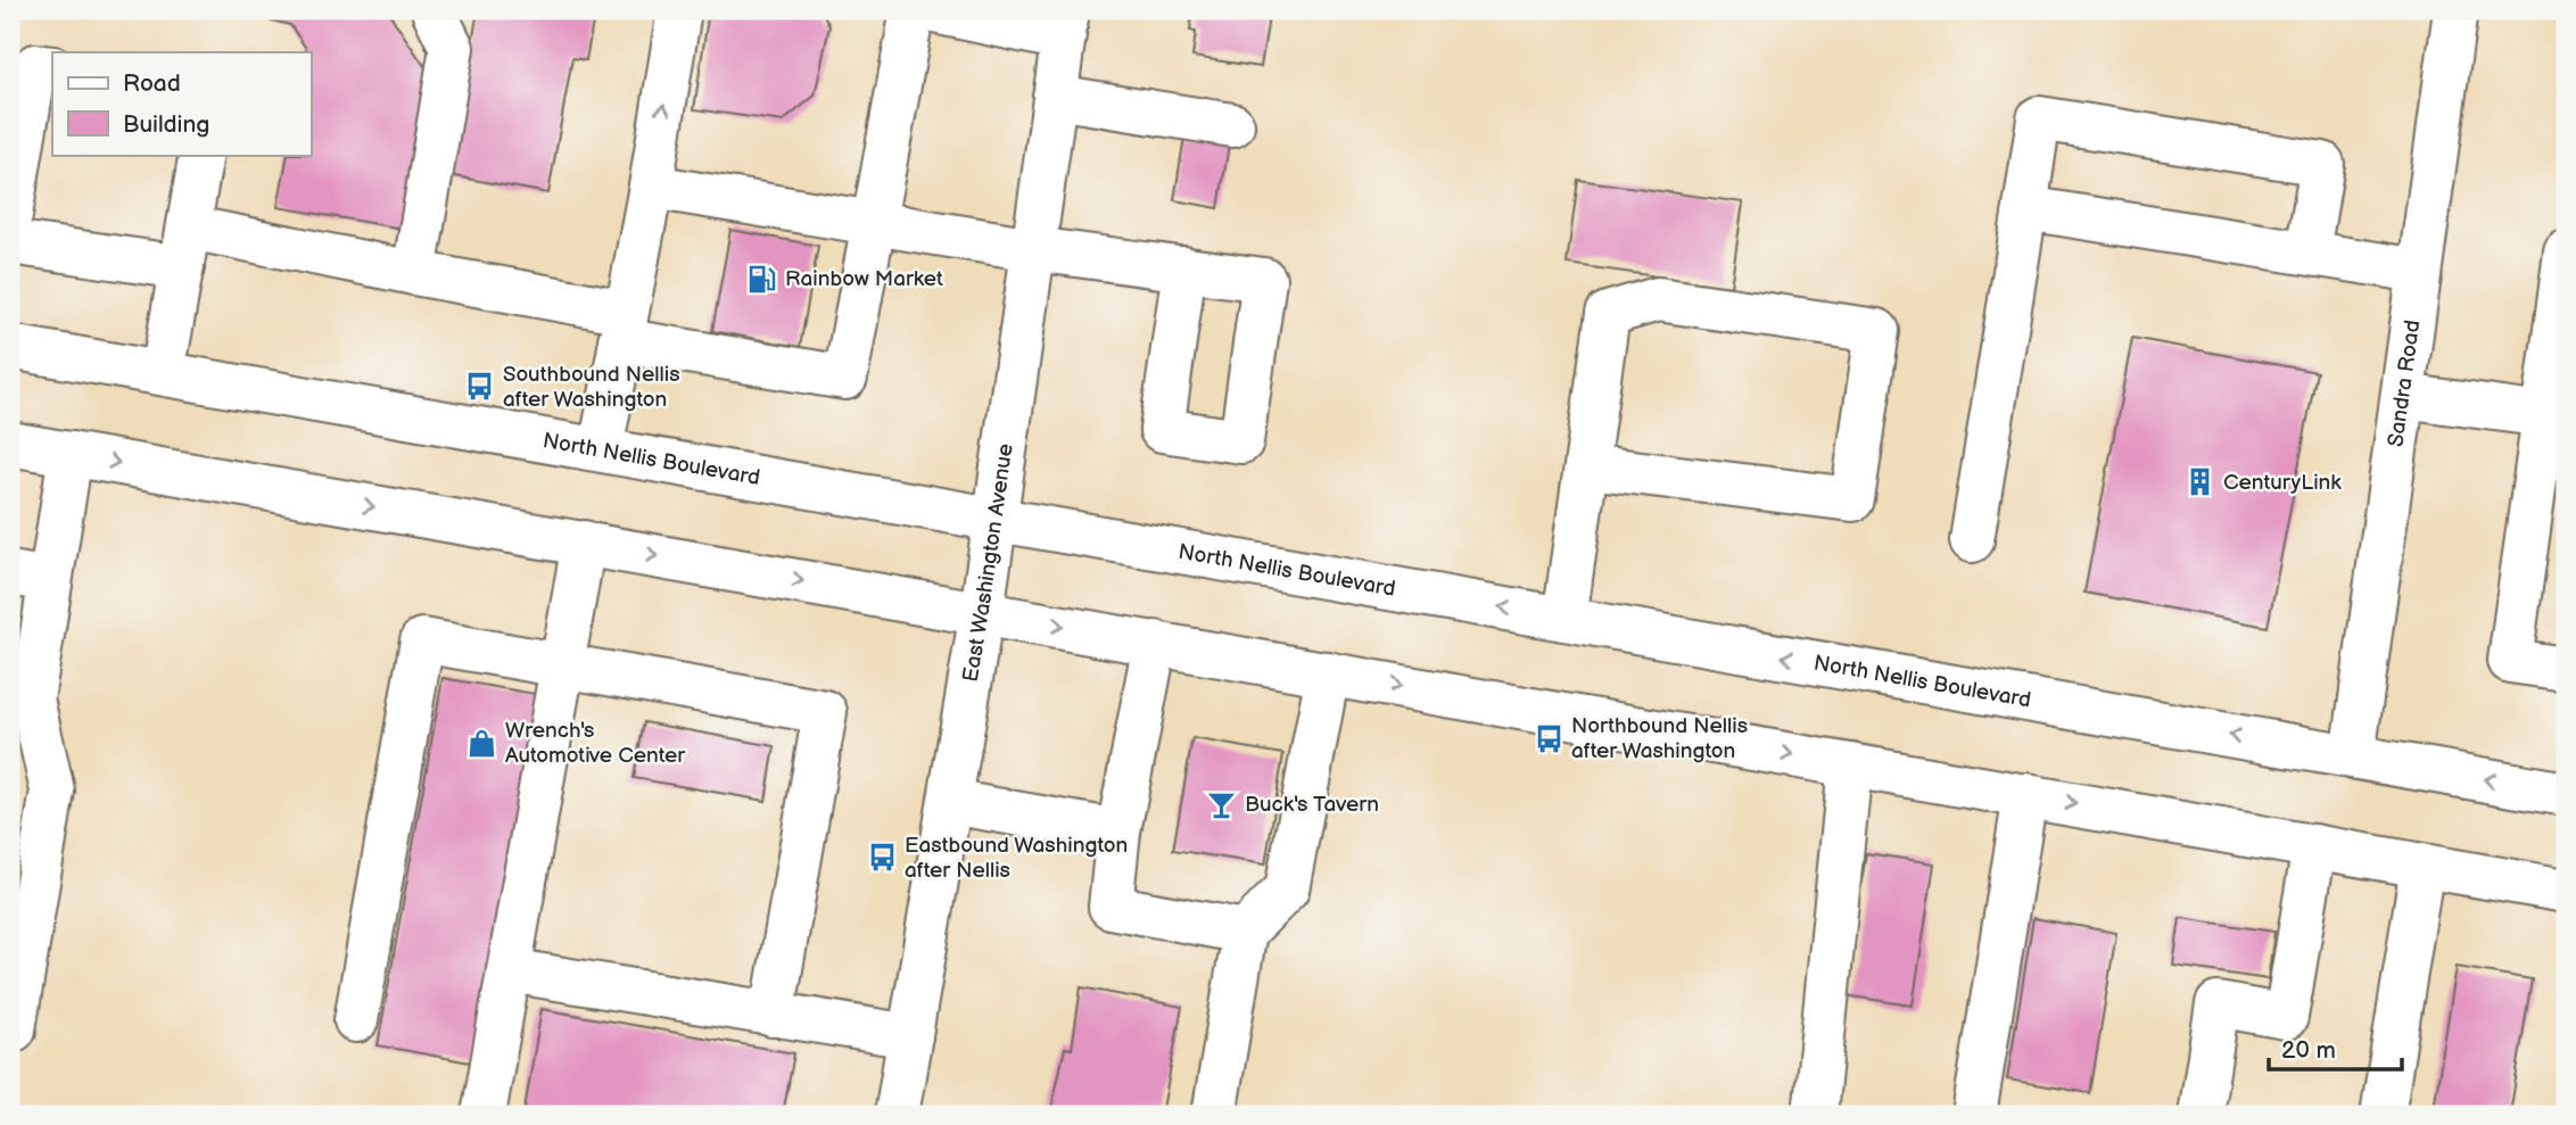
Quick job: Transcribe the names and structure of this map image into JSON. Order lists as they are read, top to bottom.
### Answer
{
  "streets": {
    "main road": ["Sandra Road", "North Nellis Boulevard", "East Washington Avenue"]
  },
  "crossings": [
    ["Sandra Road", "North Nellis Boulevard"],
    ["North Nellis Boulevard", "East Washington Avenue"]
  ],
  "places": {
    "fuel station": ["Rainbow Market"],
    "bus stop": ["Southbound Nellis after Washington", "Northbound Nellis after Washington", "Eastbound Washington after Nellis"],
    "building": ["CenturyLink"],
    "shop": ["Wrench's Automotive Center"],
    "bar": ["Buck's Tavern"]
  },
  "legend": ["Road", "Building"],
  "scale_bar": "20 m"
}
